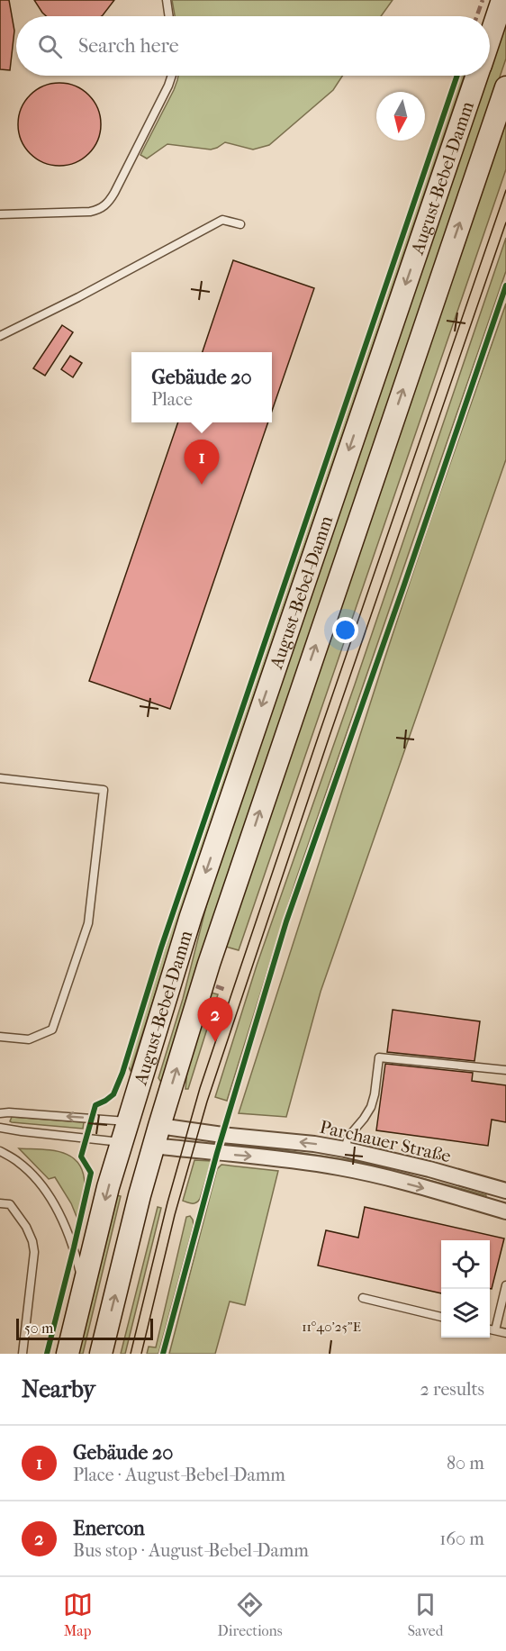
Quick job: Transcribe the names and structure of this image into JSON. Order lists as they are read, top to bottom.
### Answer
{
  "streets": {
    "main road": ["August-Bebel-Damm"],
    "street": ["Parchauer Straße"]
  },
  "crossings": [
    ["August-Bebel-Damm", "Parchauer Straße"]
  ],
  "scale_bar": "50 m",
  "north": "bottom",
  "page": {
    "search": "Search here",
    "popup": ["Gebäude 20", "Place"],
    "pins": ["1", "2"],
    "scale": "50 m",
    "heading": ["Nearby", "2 results"],
    "list": [
      {
        "mark": "1",
        "name": "Gebäude 20",
        "note": "Place · August-Bebel-Damm",
        "value": "80 m"
      },
      {
        "mark": "2",
        "name": "Enercon",
        "note": "Bus stop · August-Bebel-Damm",
        "value": "160 m"
      }
    ],
    "nav": ["Map", "Directions", "Saved"]
  },
  "coordinates": ["11°40'25\"E"]
}
